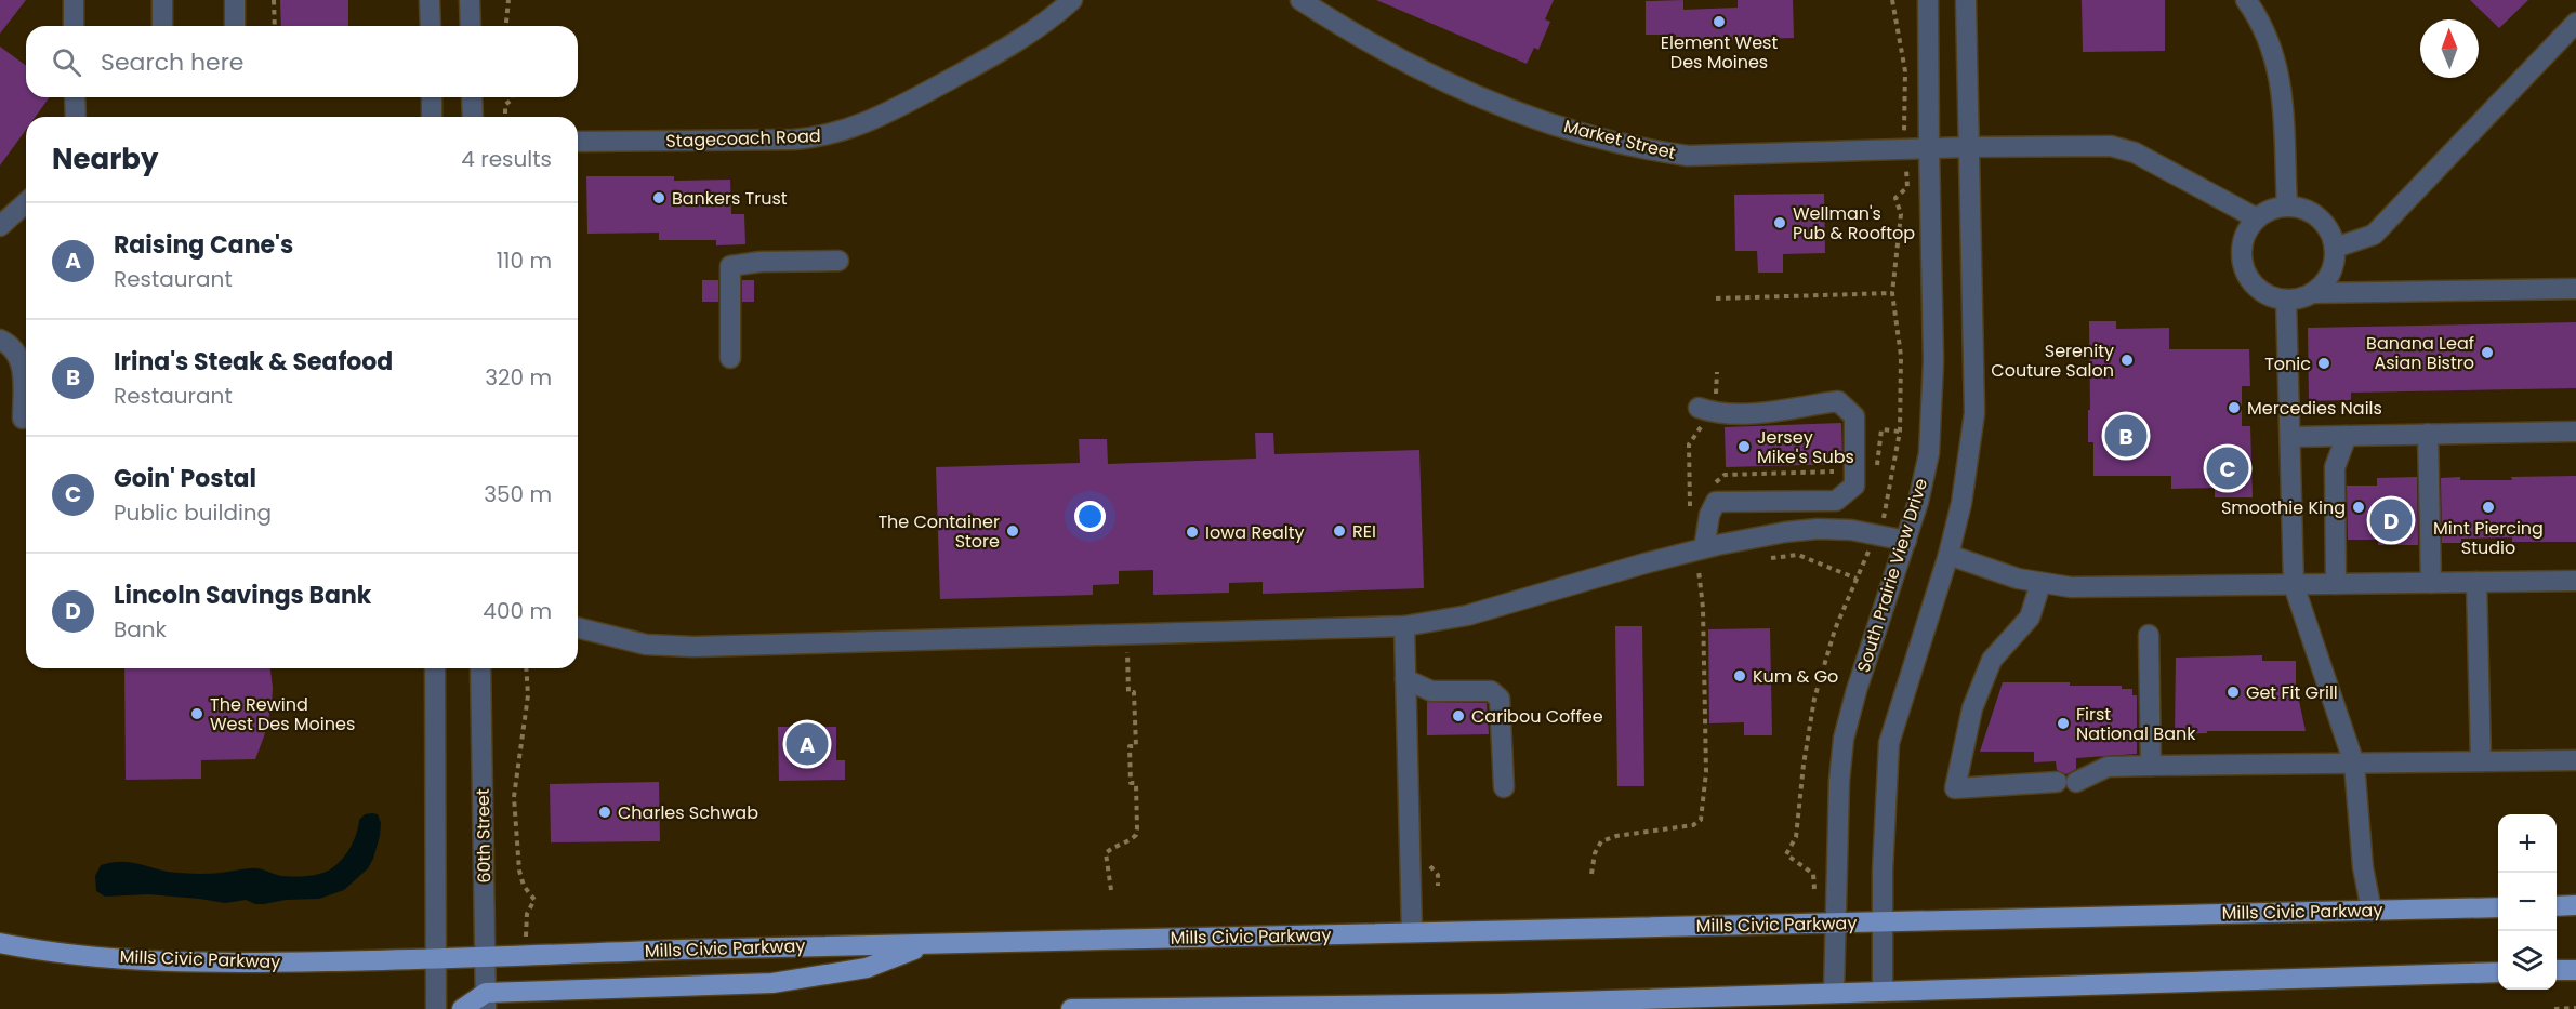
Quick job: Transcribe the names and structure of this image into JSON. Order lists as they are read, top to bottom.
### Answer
{
  "streets": {
    "main road": ["Mills Civic Parkway"],
    "street": [
      "Stagecoach Road",
      "Market Street",
      "South Prairie View Drive",
      "60th Street"
    ]
  },
  "crossings": [
    ["Market Street", "South Prairie View Drive"],
    ["South Prairie View Drive", "Mills Civic Parkway"],
    ["60th Street", "Mills Civic Parkway"]
  ],
  "places": [
    "Element West Des Moines",
    "Bankers Trust",
    "Wellman's Pub & Rooftop",
    "Banana Leaf Asian Bistro",
    "Serenity Couture Salon",
    "Tonic",
    "Mercedies Nails",
    "Jersey Mike's Subs",
    "Smoothie King",
    "Mint Piercing Studio",
    "The Container Store",
    "REI",
    "Iowa Realty",
    "Kum & Go",
    "Get Fit Grill",
    "The Rewind West Des Moines",
    "Caribou Coffee",
    "First National Bank",
    "Charles Schwab"
  ],
  "north": "top",
  "page": {
    "search": "Search here",
    "heading": ["Nearby", "4 results"],
    "list": [
      {
        "mark": "A",
        "name": "Raising Cane's",
        "note": "Restaurant",
        "value": "110 m"
      },
      {
        "mark": "B",
        "name": "Irina's Steak & Seafood",
        "note": "Restaurant",
        "value": "320 m"
      },
      {
        "mark": "C",
        "name": "Goin' Postal",
        "note": "Public building",
        "value": "350 m"
      },
      {
        "mark": "D",
        "name": "Lincoln Savings Bank",
        "note": "Bank",
        "value": "400 m"
      }
    ],
    "pins": [
      "B",
      "C",
      "D",
      "A"
    ],
    "map_buttons": ["+", "−"]
  }
}
